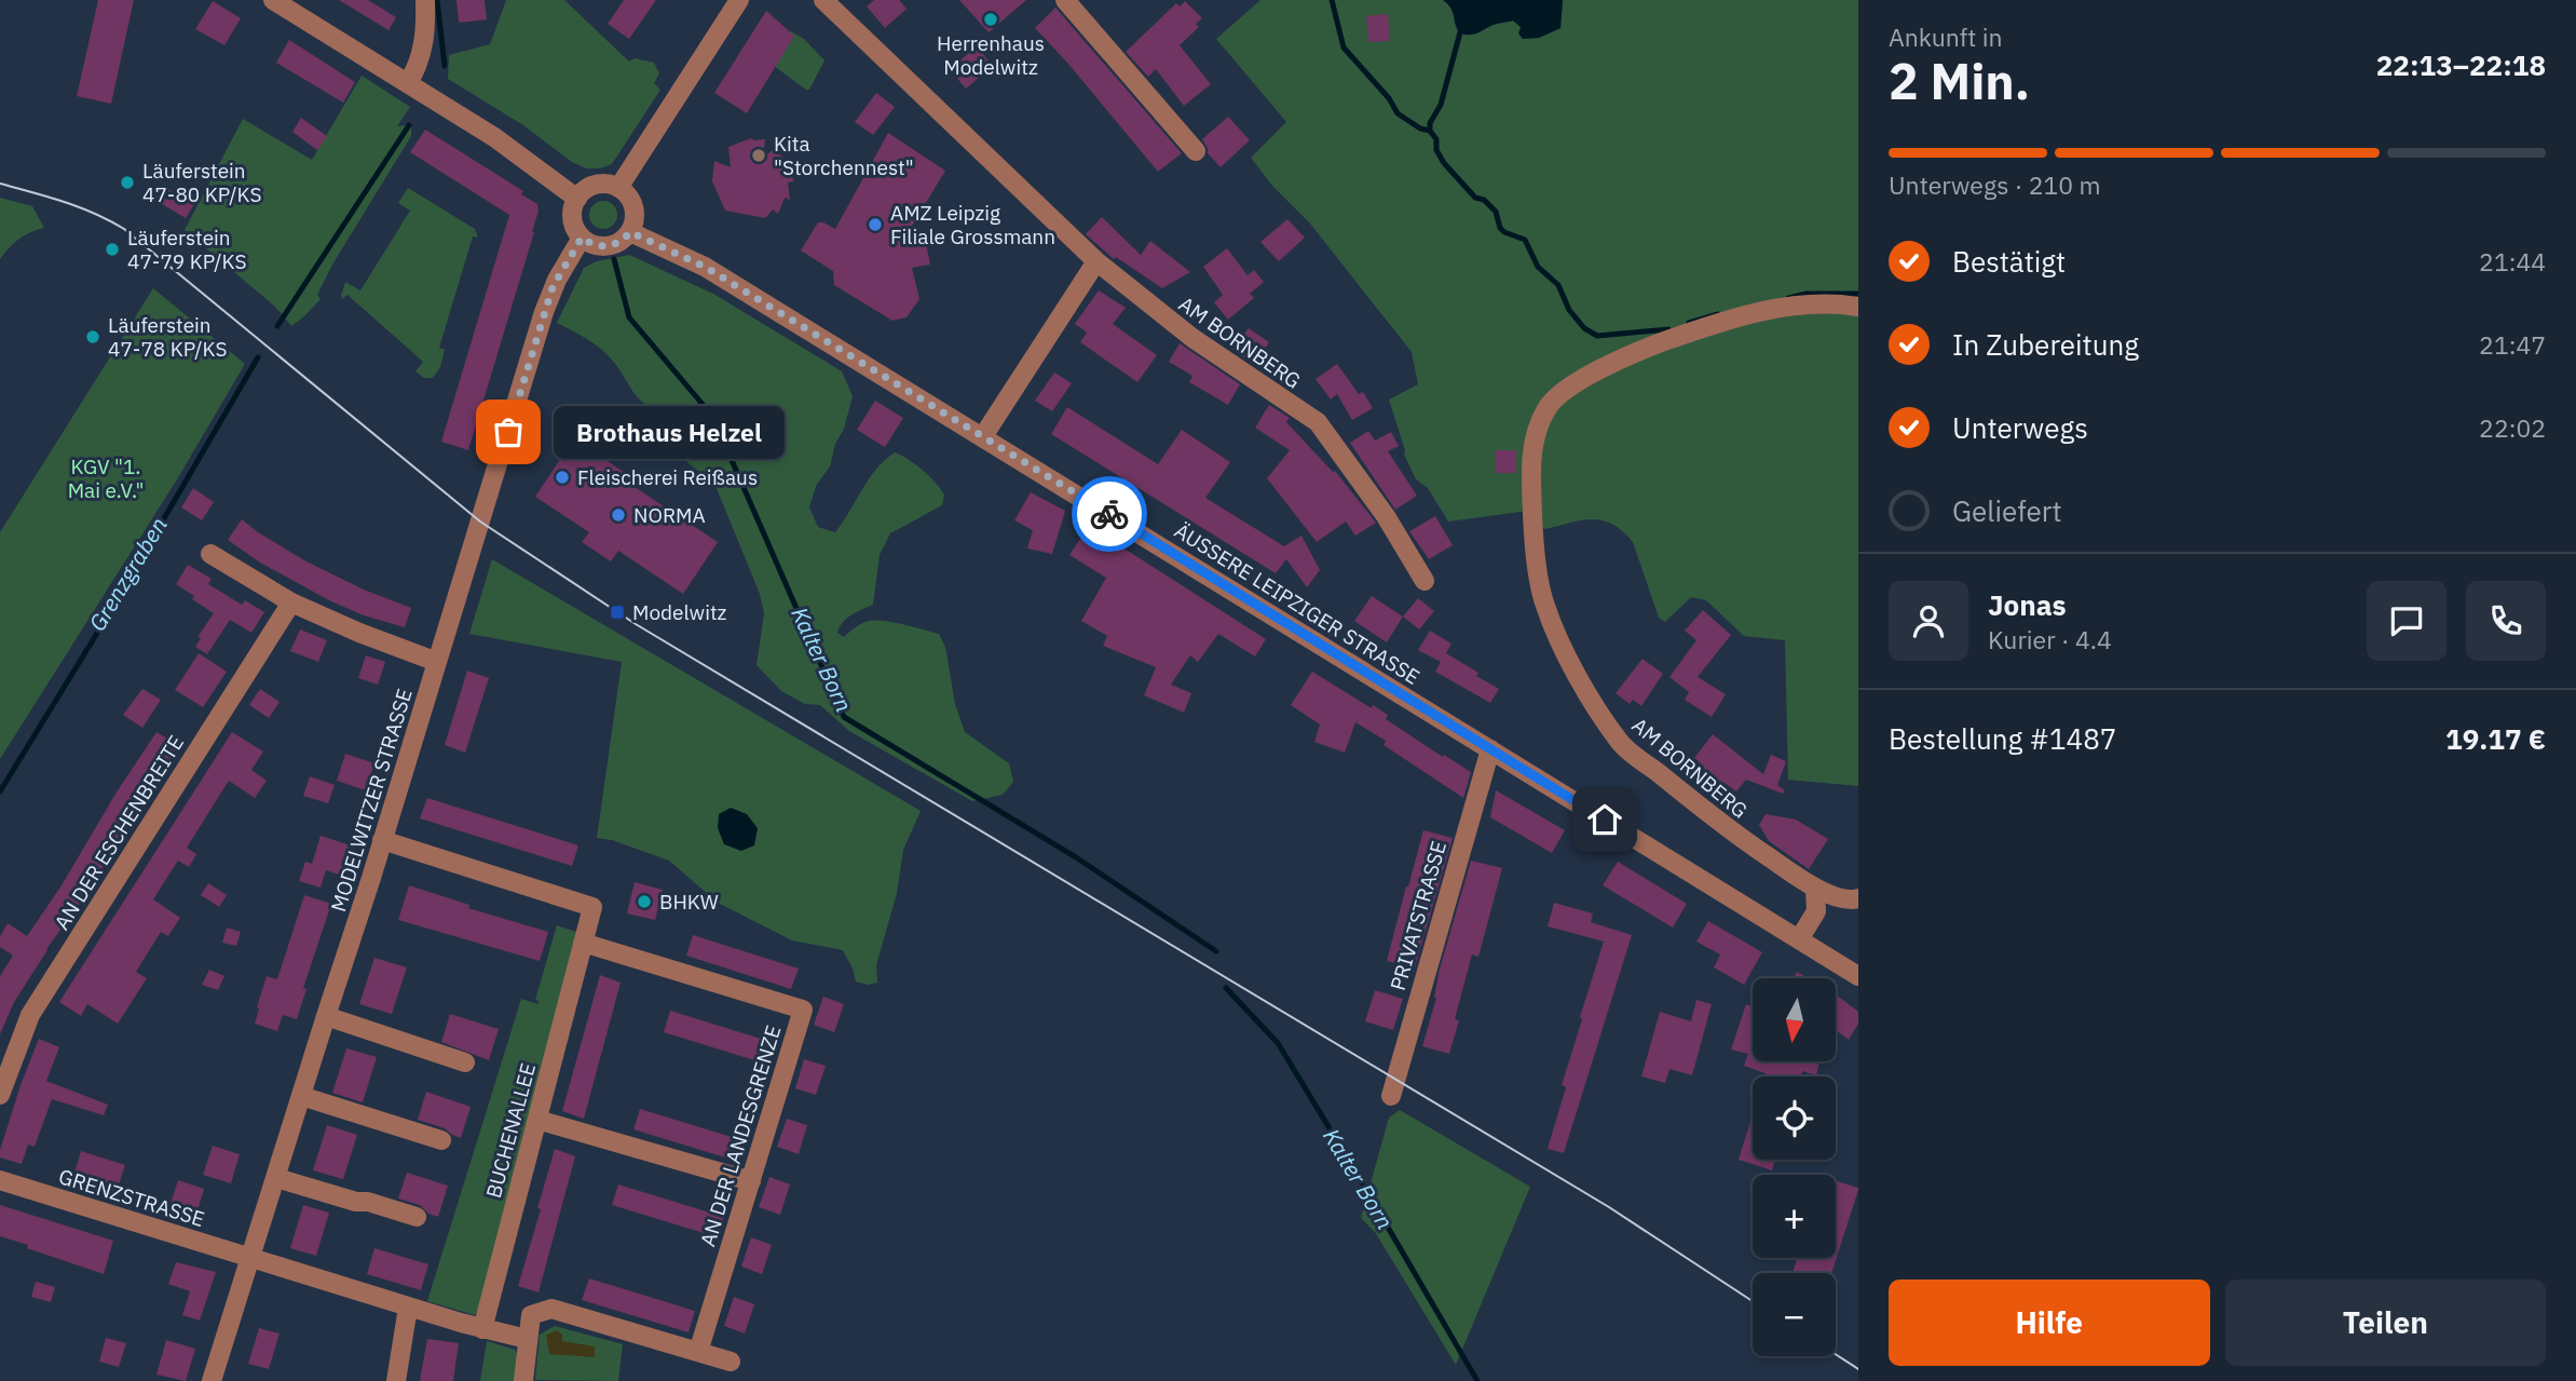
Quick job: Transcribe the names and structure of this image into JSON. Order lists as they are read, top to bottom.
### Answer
{
  "streets": {
    "street": [
      "AM BORNBERG",
      "ÄUSSERE LEIPZIGER STRASSE",
      "MODELWITZER STRASSE",
      "AN DER ESCHENBREITE",
      "PRIVATSTRASSE",
      "BUCHENALLEE",
      "AN DER LANDESGRENZE",
      "GRENZSTRASSE"
    ]
  },
  "crossings": [
    ["ÄUSSERE LEIPZIGER STRASSE", "MODELWITZER STRASSE"],
    ["ÄUSSERE LEIPZIGER STRASSE", "PRIVATSTRASSE"],
    ["MODELWITZER STRASSE", "GRENZSTRASSE"],
    ["BUCHENALLEE", "AN DER LANDESGRENZE"]
  ],
  "water": ["Grenzgraben", "Kalter Born"],
  "parks": ["KGV \"1. Mai e.V.\""],
  "places": {
    "other": [
      "Herrenhaus Modelwitz",
      "Kita \"Storchennest\"",
      "Läuferstein 47-80 KP/KS",
      "AMZ Leipzig Filiale Grossmann",
      "Läuferstein 47-79 KP/KS",
      "Läuferstein 47-78 KP/KS",
      "Brothaus Helzel",
      "Fleischerei Reißaus",
      "NORMA",
      "BHKW"
    ],
    "transit": ["Modelwitz"]
  },
  "north": "bottom",
  "page": {
    "heading": ["2 Min.", "Ankunft in", "22:13–22:18"],
    "panel": [
      "Jonas",
      "Kurier · 4.4",
      "Bestellung #1487",
      "19.17 €"
    ],
    "bar": "Unterwegs · 210 m",
    "list": [
      ["Bestätigt", "21:44"],
      ["In Zubereitung", "21:47"],
      ["Unterwegs", "22:02"],
      "Geliefert"
    ],
    "bubble": "Brothaus Helzel",
    "map_buttons": ["+", "−"],
    "buttons": ["Hilfe", "Teilen"]
  }
}
